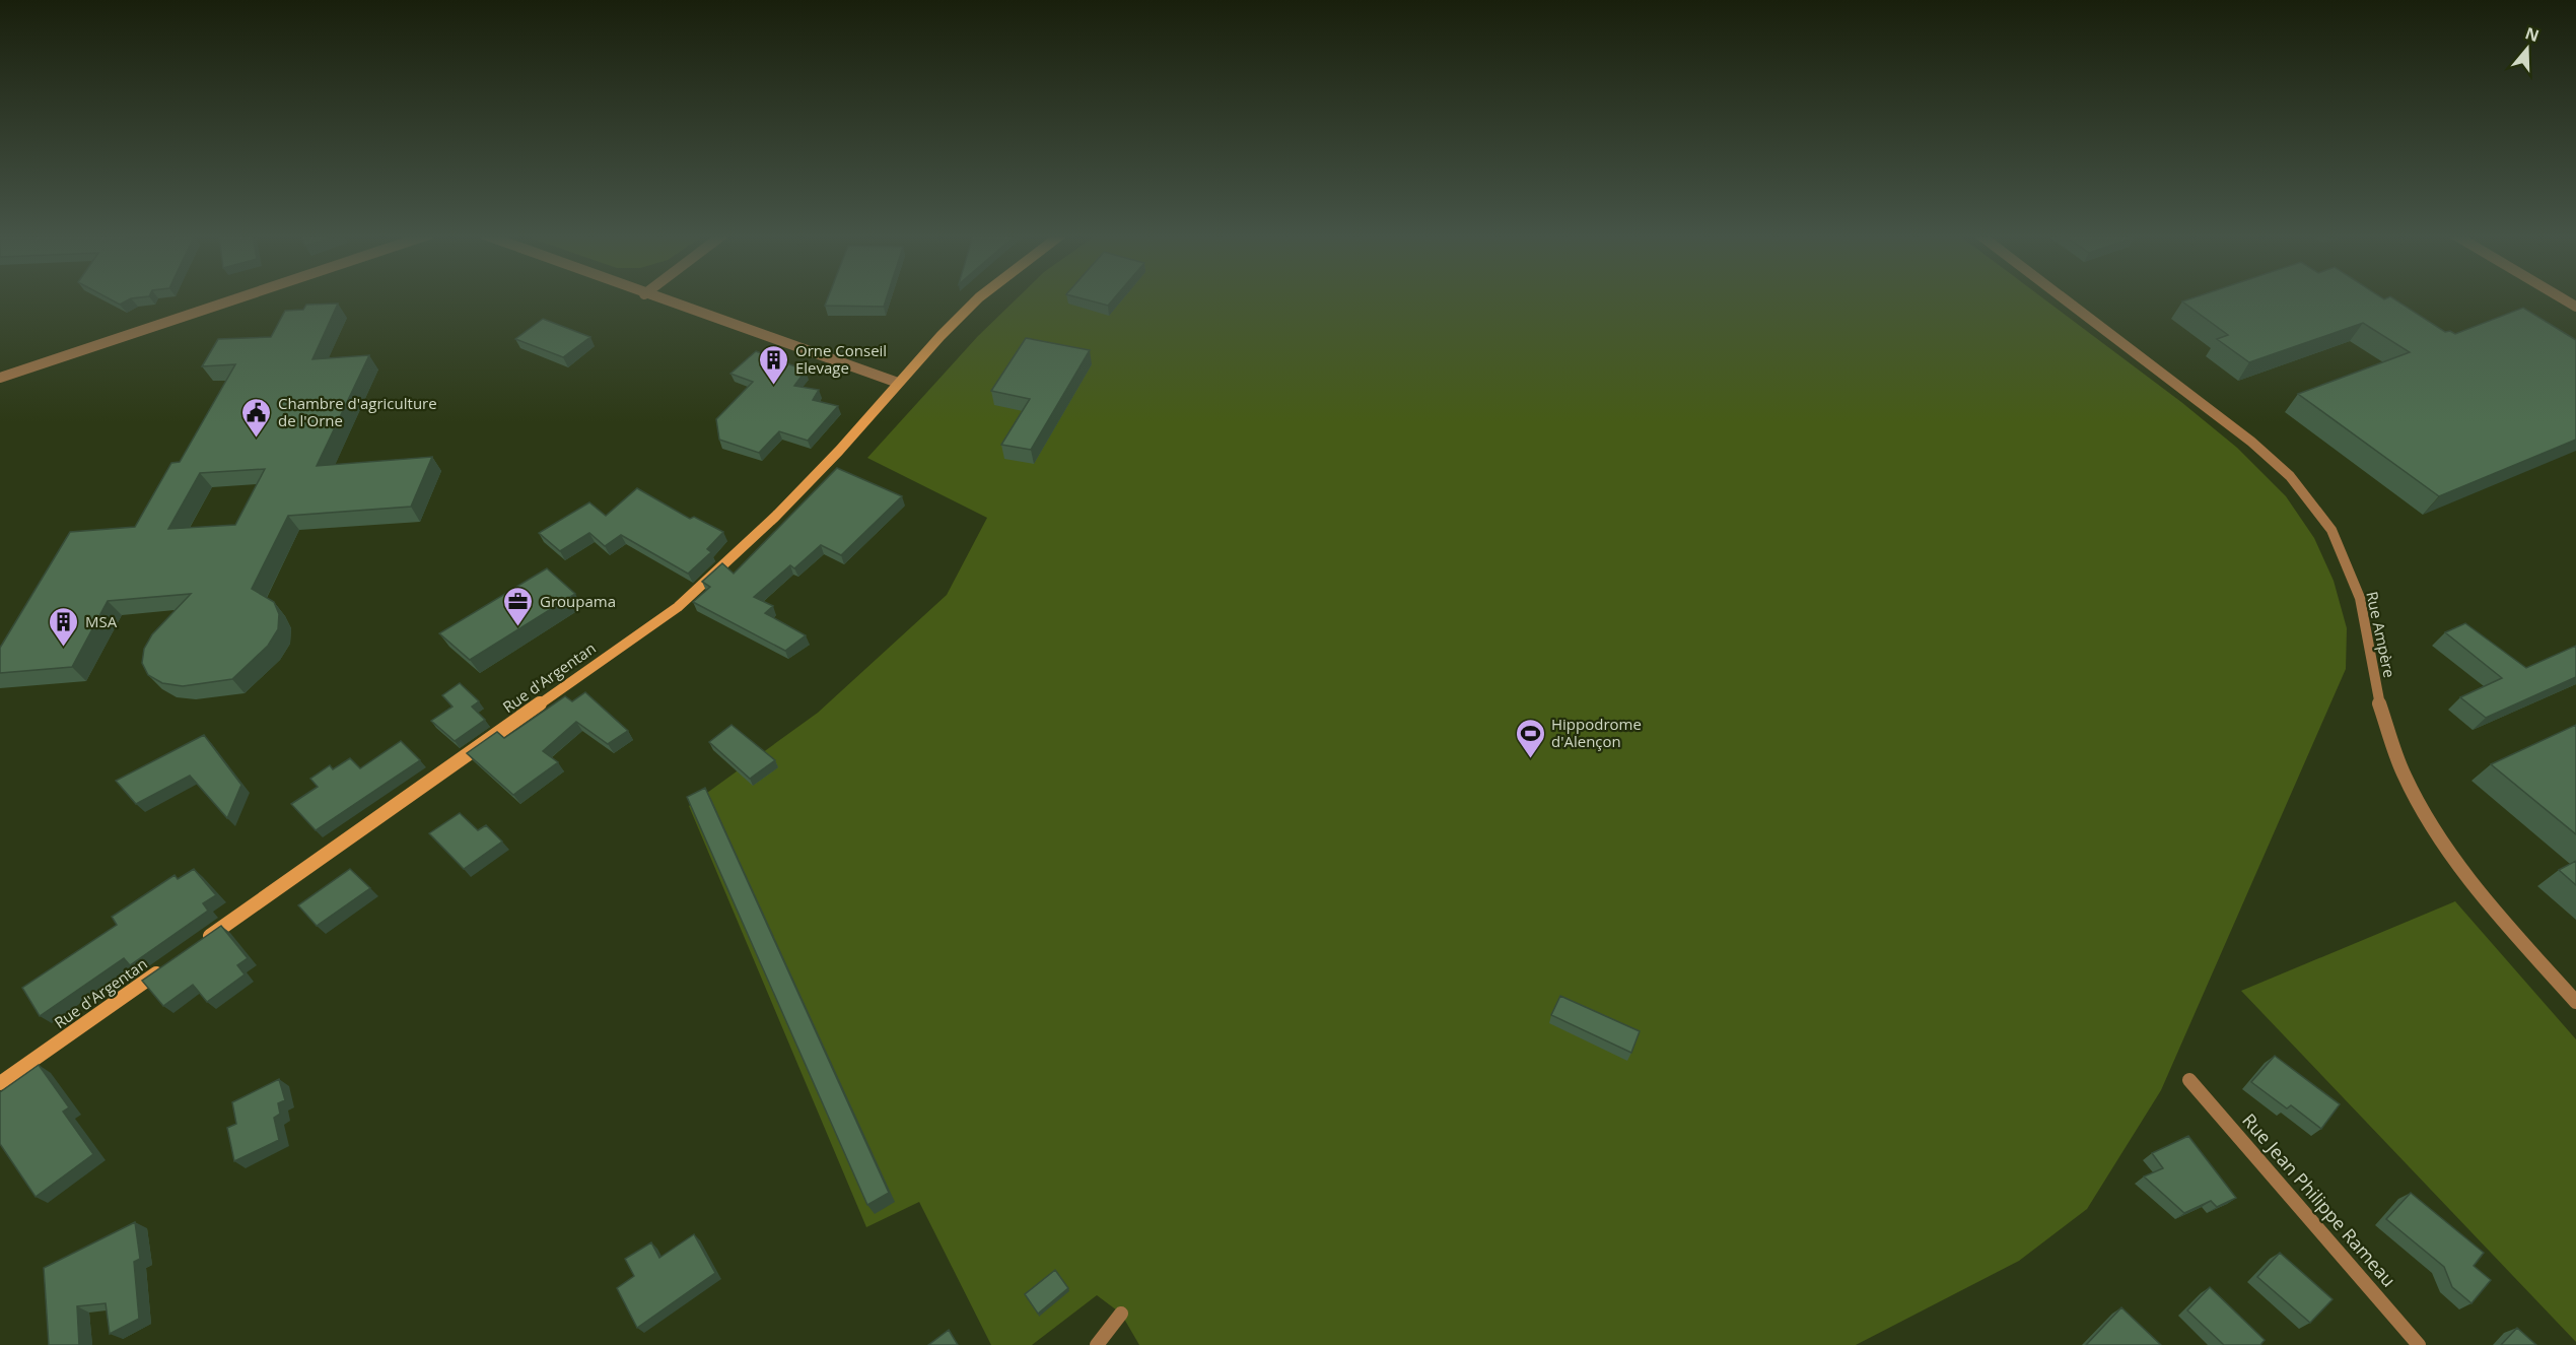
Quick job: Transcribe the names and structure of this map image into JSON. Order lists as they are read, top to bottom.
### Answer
{
  "streets": {
    "main road": ["Rue d'Argentan"],
    "street": ["Rue Ampère", "Rue Jean Philippe Rameau"]
  },
  "places": {
    "building": ["Orne Conseil Elevage", "MSA"],
    "public building": ["Chambre d'agriculture de l'Orne"],
    "office": ["Groupama"],
    "sports": ["Hippodrome d'Alençon"]
  },
  "north": "top"
}
